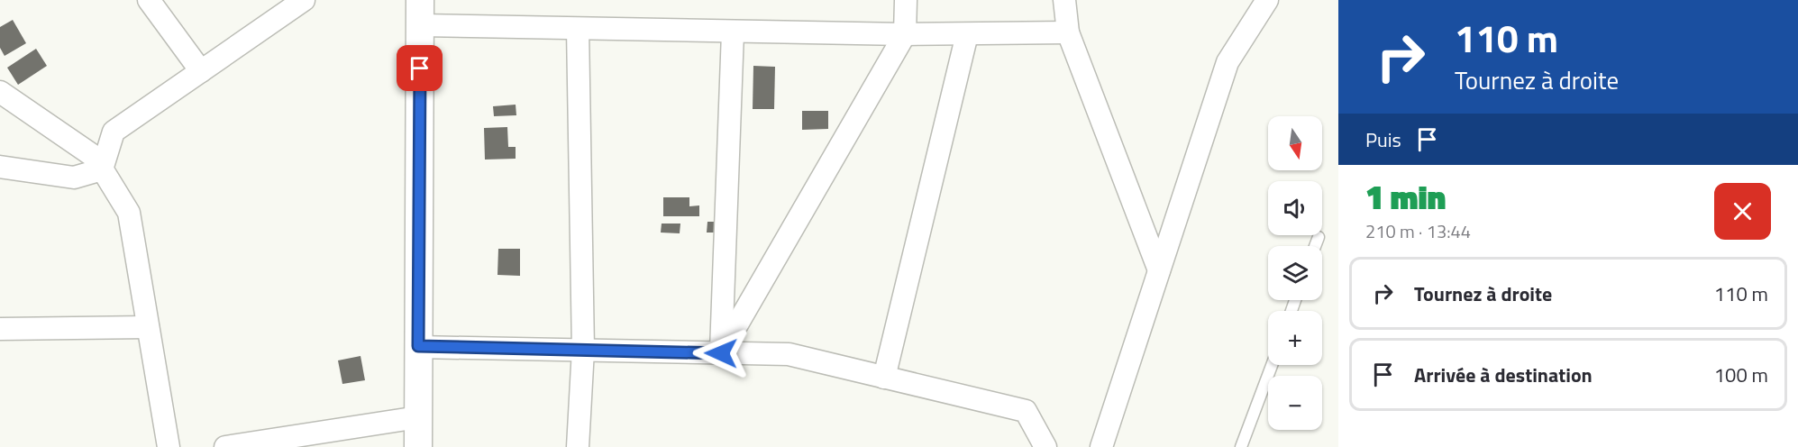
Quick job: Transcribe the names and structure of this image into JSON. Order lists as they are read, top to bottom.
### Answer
{
  "north": "bottom",
  "page": {
    "turn": ["110 m", "Tournez à droite"],
    "then": "Puis",
    "map_buttons": ["+", "−"],
    "heading": ["1 min", "210 m · 13:44"],
    "list": [
      {
        "name": "Tournez à droite",
        "value": "110 m"
      },
      {
        "name": "Arrivée à destination",
        "value": "100 m"
      }
    ]
  }
}
